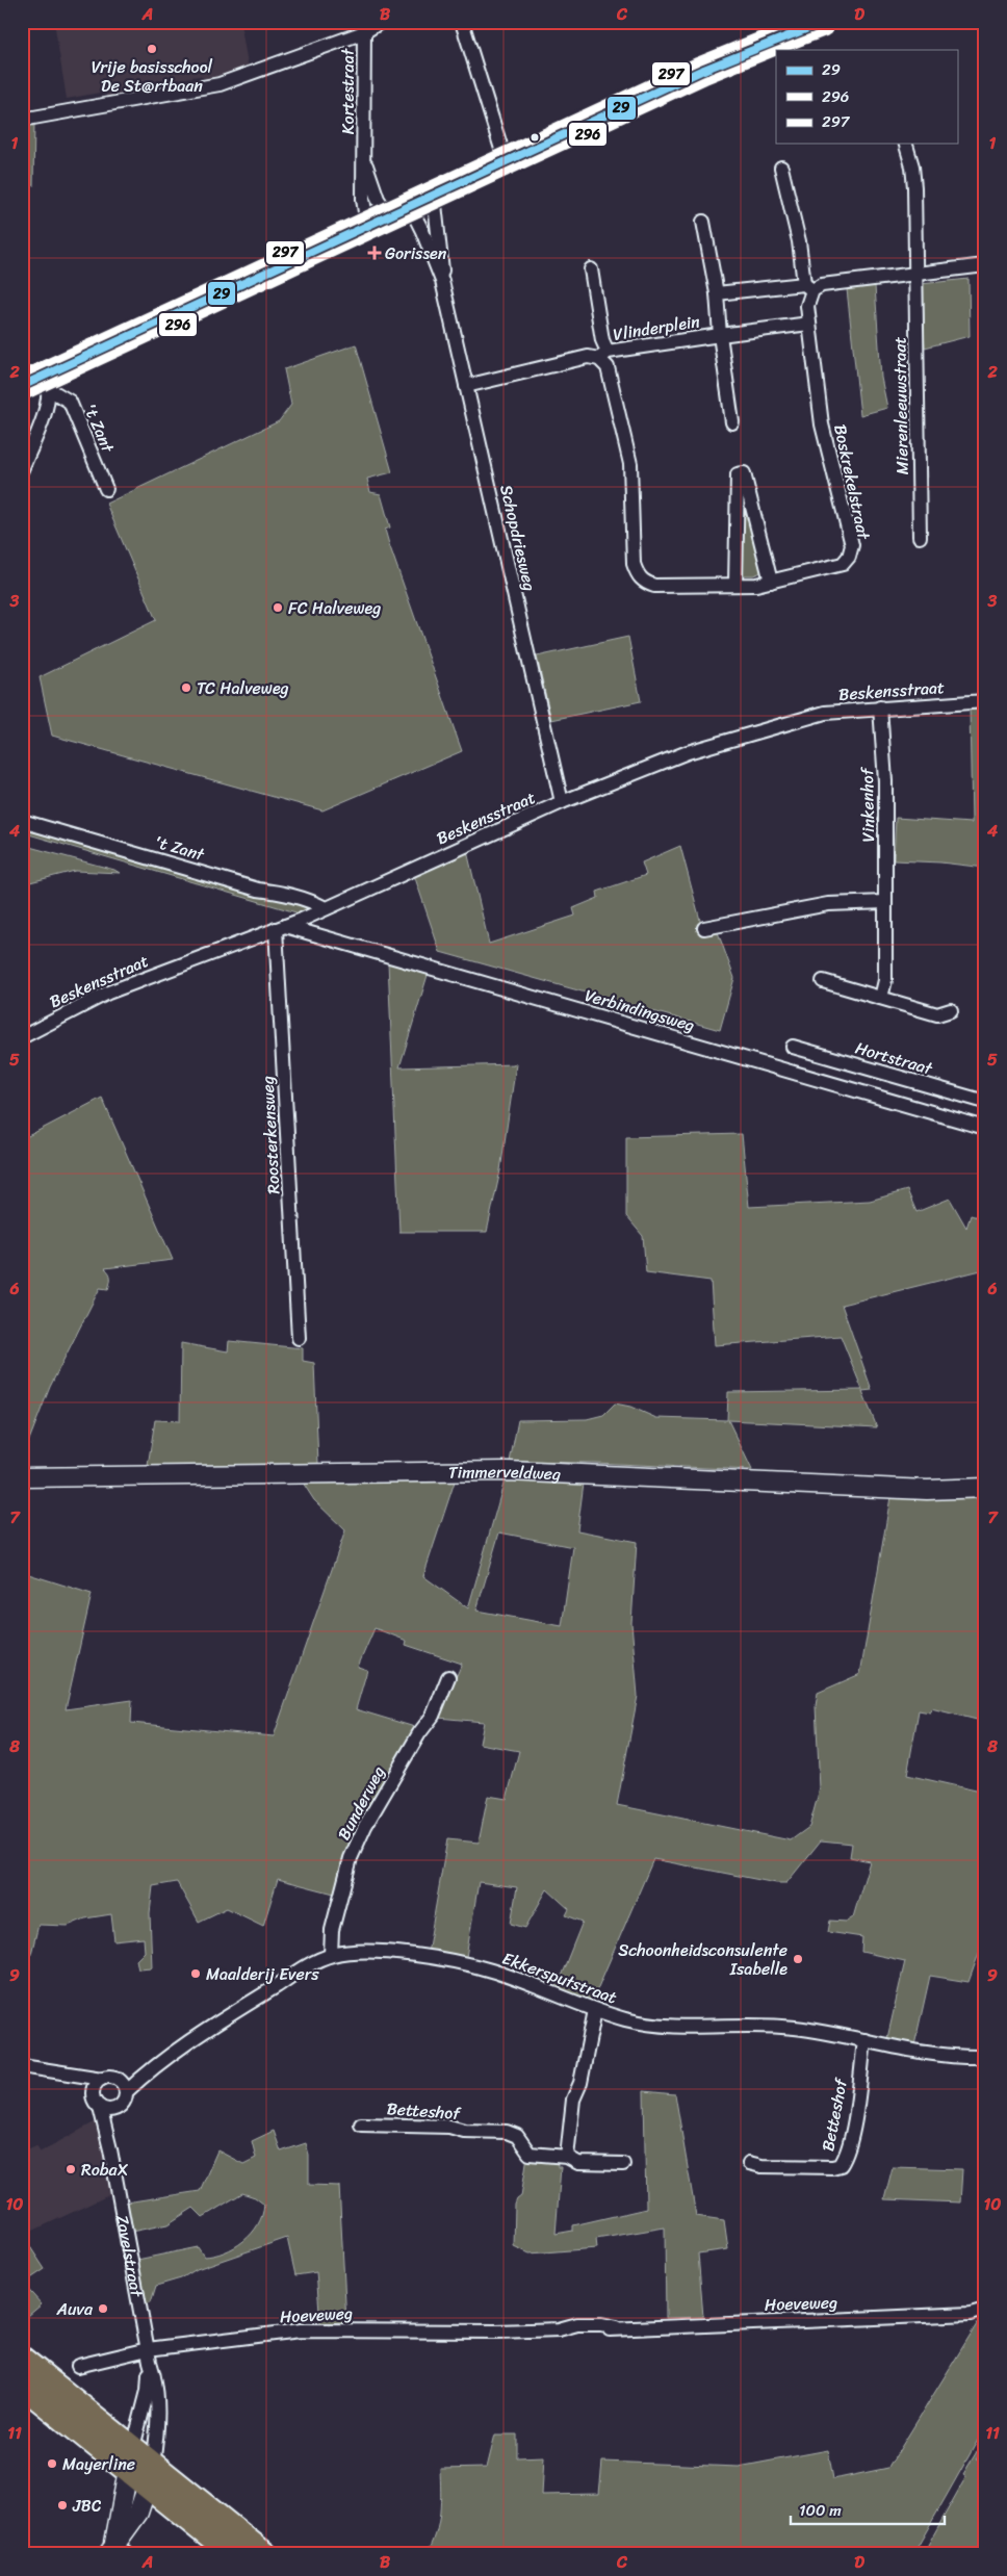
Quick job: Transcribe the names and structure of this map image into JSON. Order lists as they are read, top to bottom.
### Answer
{
  "streets": {
    "street": [
      "Kortestraat",
      "Vlinderplein",
      "Mierenleeuwstraat",
      "'t Zant",
      "Boskrekelstraat",
      "Schopdriesweg",
      "Beskensstraat",
      "Vinkenhof",
      "Verbindingsweg",
      "Hortstraat",
      "Roosterkensweg",
      "Timmerveldweg",
      "Bunderweg",
      "Ekkersputstraat",
      "Betteshof",
      "Zavelstraat",
      "Hoeveweg"
    ]
  },
  "crossings": [
    ["Vlinderplein", "Boskrekelstraat"],
    ["'t Zant", "Beskensstraat"],
    ["Schopdriesweg", "Beskensstraat"],
    ["Beskensstraat", "Vinkenhof"],
    ["Beskensstraat", "Verbindingsweg"],
    ["Beskensstraat", "Roosterkensweg"],
    ["Verbindingsweg", "Roosterkensweg"],
    ["Bunderweg", "Ekkersputstraat"],
    ["Ekkersputstraat", "Betteshof"],
    ["Ekkersputstraat", "Zavelstraat"],
    ["Zavelstraat", "Hoeveweg"]
  ],
  "places": {
    "other": [
      "Vrije basisschool De St@rtbaan",
      "FC Halveweg",
      "TC Halveweg",
      "Schoonheidsconsulente Isabelle",
      "Maalderij Evers",
      "RobaX",
      "Auva",
      "Mayerline",
      "JBC"
    ],
    "health": ["Gorissen"]
  },
  "lines": ["transit line 29", "transit line 297", "transit line 296"],
  "legend": ["29", "296", "297"],
  "scale_bar": "100 m",
  "grid": {
    "columns": [
      "A",
      "B",
      "C",
      "D"
    ],
    "rows": [
      "1",
      "2",
      "3",
      "4",
      "5",
      "6",
      "7",
      "8",
      "9",
      "10",
      "11"
    ]
  }
}
